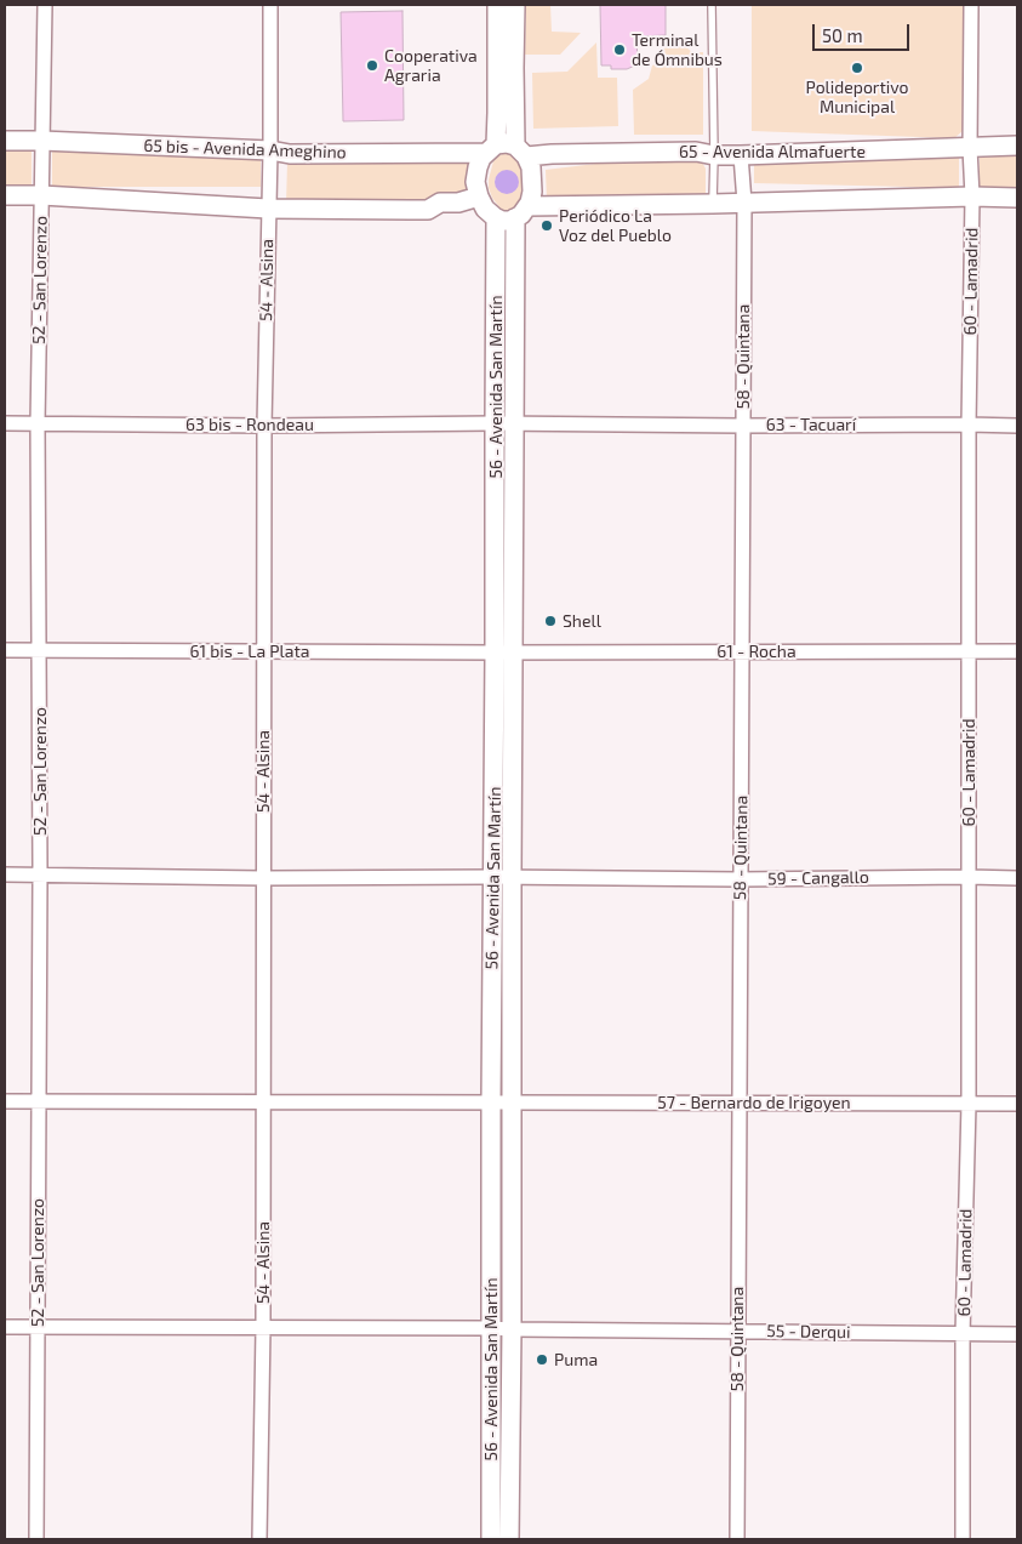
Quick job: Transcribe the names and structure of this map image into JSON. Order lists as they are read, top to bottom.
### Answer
{
  "streets": {
    "main road": ["65 bis - Avenida Ameghino", "65 - Avenida Almafuerte", "56 - Avenida San Martín"],
    "street": [
      "52 - San Lorenzo",
      "54 - Alsina",
      "60 - Lamadrid",
      "58 - Quintana",
      "63 bis - Rondeau",
      "63 - Tacuarí",
      "61 bis - La Plata",
      "61 - Rocha",
      "59 - Cangallo",
      "57 - Bernardo de Irigoyen",
      "55 - Derqui"
    ]
  },
  "crossings": [
    ["65 bis - Avenida Ameghino", "65 - Avenida Almafuerte"],
    ["65 bis - Avenida Ameghino", "52 - San Lorenzo"],
    ["65 bis - Avenida Ameghino", "54 - Alsina"],
    ["65 bis - Avenida Ameghino", "56 - Avenida San Martín"],
    ["65 - Avenida Almafuerte", "60 - Lamadrid"],
    ["65 - Avenida Almafuerte", "58 - Quintana"],
    ["65 - Avenida Almafuerte", "56 - Avenida San Martín"],
    ["52 - San Lorenzo", "63 bis - Rondeau"],
    ["52 - San Lorenzo", "61 bis - La Plata"],
    ["52 - San Lorenzo", "59 - Cangallo"],
    ["52 - San Lorenzo", "57 - Bernardo de Irigoyen"],
    ["52 - San Lorenzo", "55 - Derqui"],
    ["54 - Alsina", "63 bis - Rondeau"],
    ["54 - Alsina", "61 bis - La Plata"],
    ["54 - Alsina", "59 - Cangallo"],
    ["54 - Alsina", "57 - Bernardo de Irigoyen"],
    ["54 - Alsina", "55 - Derqui"],
    ["60 - Lamadrid", "63 - Tacuarí"],
    ["60 - Lamadrid", "61 - Rocha"],
    ["60 - Lamadrid", "59 - Cangallo"],
    ["60 - Lamadrid", "57 - Bernardo de Irigoyen"],
    ["60 - Lamadrid", "55 - Derqui"],
    ["58 - Quintana", "63 - Tacuarí"],
    ["58 - Quintana", "61 - Rocha"],
    ["58 - Quintana", "59 - Cangallo"],
    ["58 - Quintana", "57 - Bernardo de Irigoyen"],
    ["58 - Quintana", "55 - Derqui"],
    ["56 - Avenida San Martín", "63 bis - Rondeau"],
    ["56 - Avenida San Martín", "63 - Tacuarí"],
    ["56 - Avenida San Martín", "61 bis - La Plata"],
    ["56 - Avenida San Martín", "61 - Rocha"],
    ["56 - Avenida San Martín", "59 - Cangallo"],
    ["56 - Avenida San Martín", "57 - Bernardo de Irigoyen"],
    ["56 - Avenida San Martín", "55 - Derqui"],
    ["63 bis - Rondeau", "63 - Tacuarí"],
    ["61 bis - La Plata", "61 - Rocha"]
  ],
  "places": [
    "Terminal de Ómnibus",
    "Cooperativa Agraria",
    "Polideportivo Municipal",
    "Periódico La Voz del Pueblo",
    "Shell",
    "Puma"
  ],
  "scale_bar": "50 m"
}
